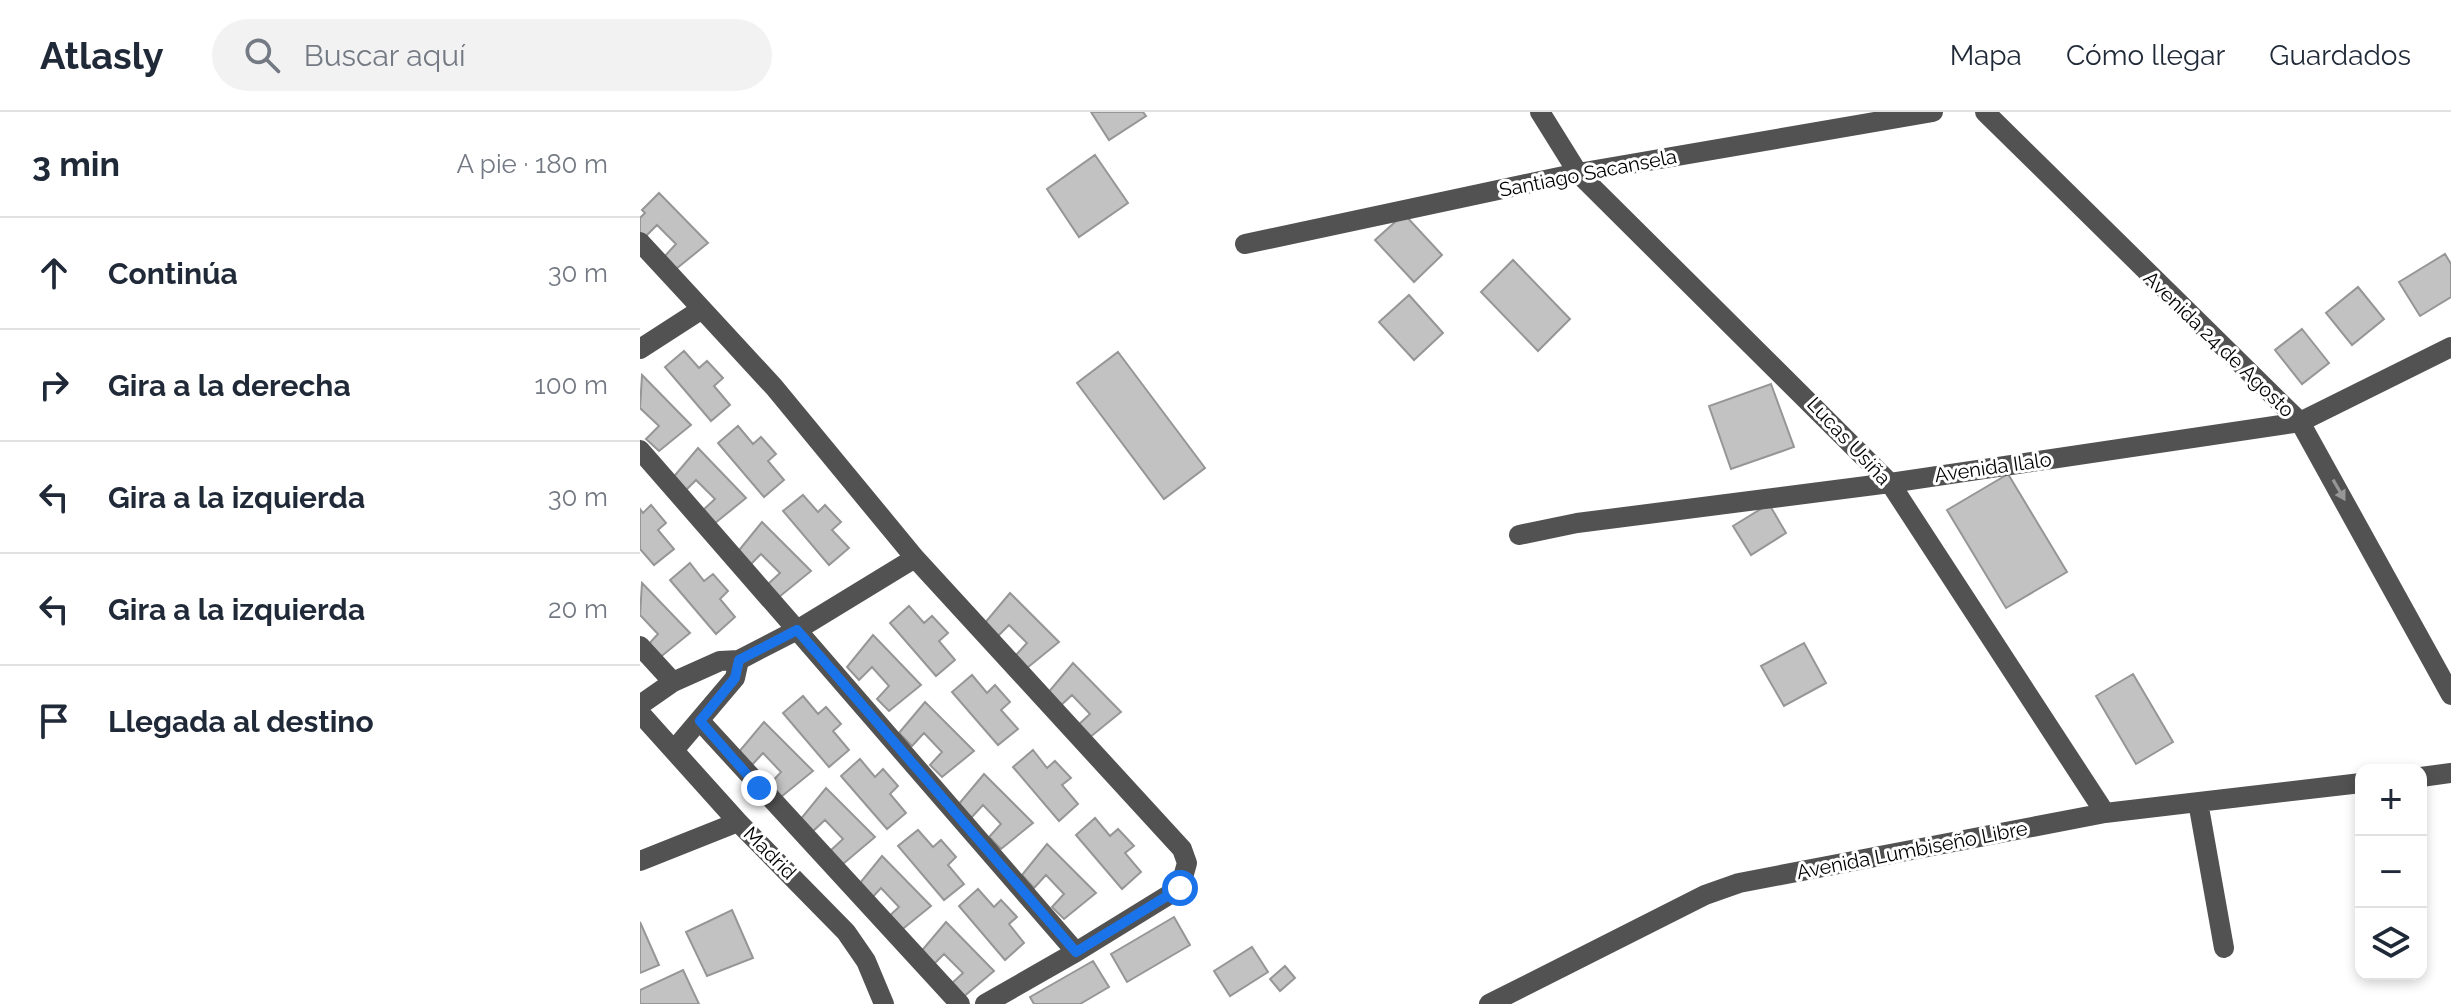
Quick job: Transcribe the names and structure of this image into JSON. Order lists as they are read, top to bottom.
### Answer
{
  "streets": {
    "street": [
      "Santiago Sacansela",
      "Avenida 24 de Agosto",
      "Lucas Usiña",
      "Avenida Ilalo",
      "Avenida Lumbiseño Libre",
      "Madrid"
    ]
  },
  "crossings": [
    ["Santiago Sacansela", "Lucas Usiña"],
    ["Avenida 24 de Agosto", "Avenida Ilalo"],
    ["Lucas Usiña", "Avenida Ilalo"],
    ["Lucas Usiña", "Avenida Lumbiseño Libre"]
  ],
  "one_way": ["Avenida 24 de Agosto"],
  "page": {
    "header": "Atlasly",
    "search": "Buscar aquí",
    "nav": ["Mapa", "Cómo llegar", "Guardados"],
    "heading": ["3 min", "A pie · 180 m"],
    "list": [
      ["Continúa", "30 m"],
      ["Gira a la derecha", "100 m"],
      ["Gira a la izquierda", "30 m"],
      ["Gira a la izquierda", "20 m"],
      "Llegada al destino"
    ],
    "map_buttons": ["+", "−"]
  }
}
